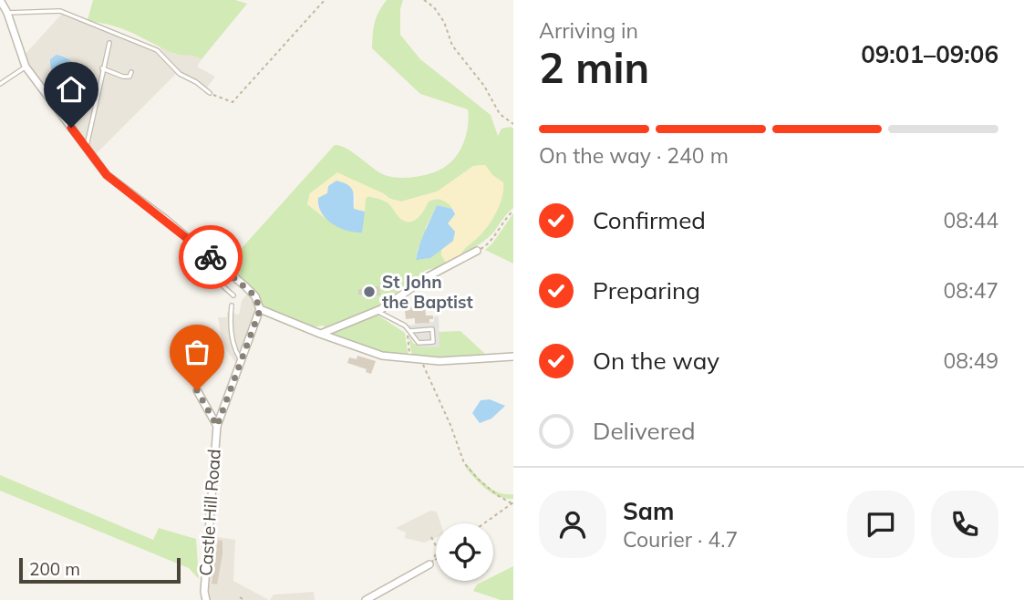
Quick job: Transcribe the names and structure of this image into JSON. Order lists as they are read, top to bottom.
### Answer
{
  "streets": {
    "street": ["Castle Hill Road"]
  },
  "places": ["St John the Baptist"],
  "scale_bar": "200 m",
  "page": {
    "heading": ["2 min", "Arriving in", "09:01–09:06"],
    "panel": ["Sam", "Courier · 4.7"],
    "bar": "On the way · 240 m",
    "list": [
      ["Confirmed", "08:44"],
      ["Preparing", "08:47"],
      ["On the way", "08:49"],
      "Delivered"
    ],
    "scale": "200 m"
  }
}
